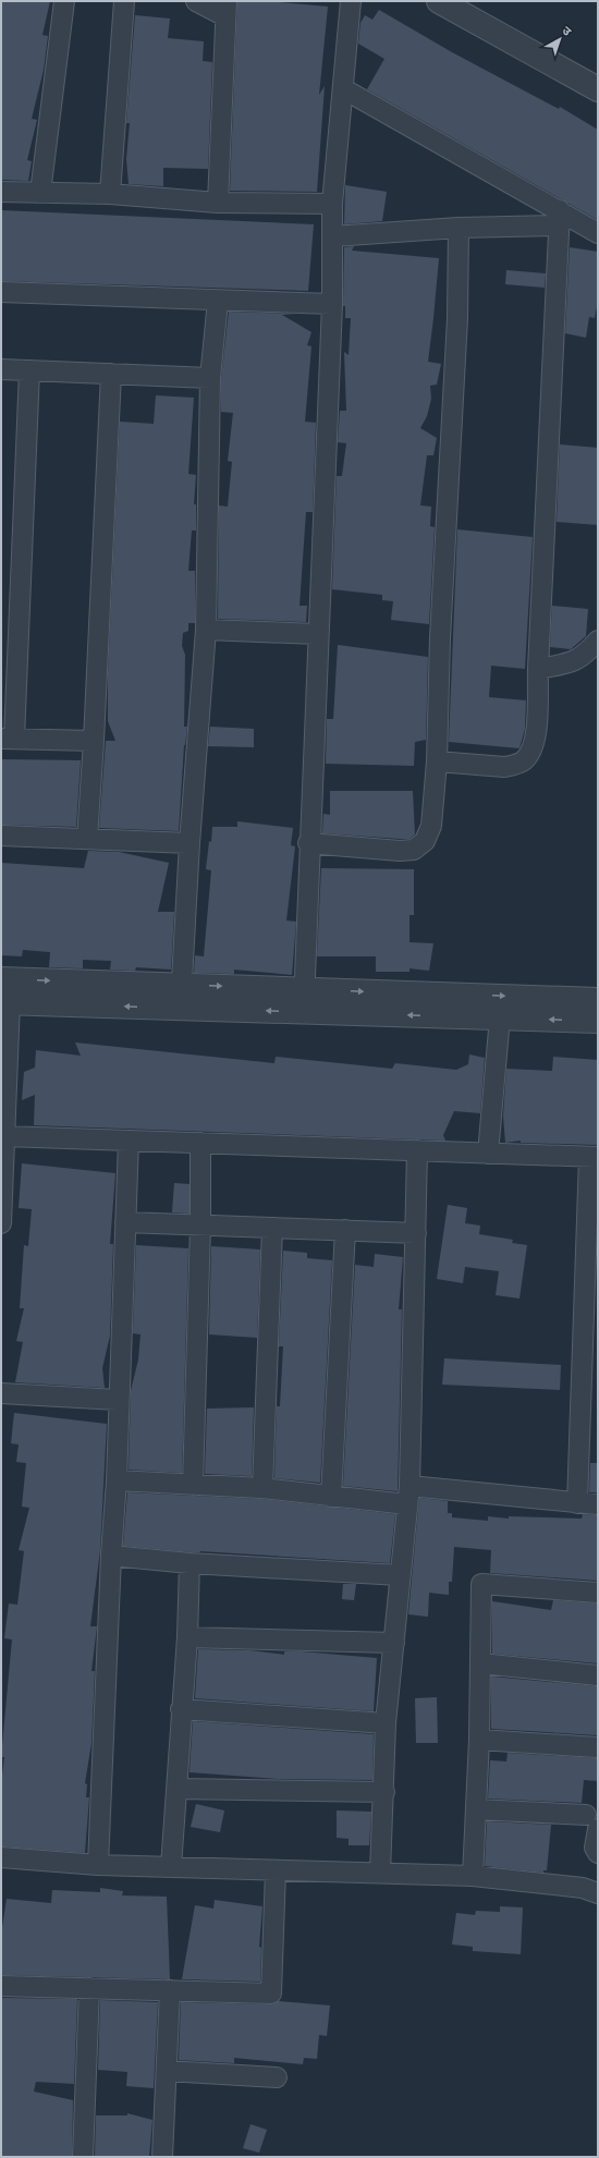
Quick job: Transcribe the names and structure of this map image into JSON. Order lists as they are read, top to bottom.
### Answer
{
  "north": "top right"
}
